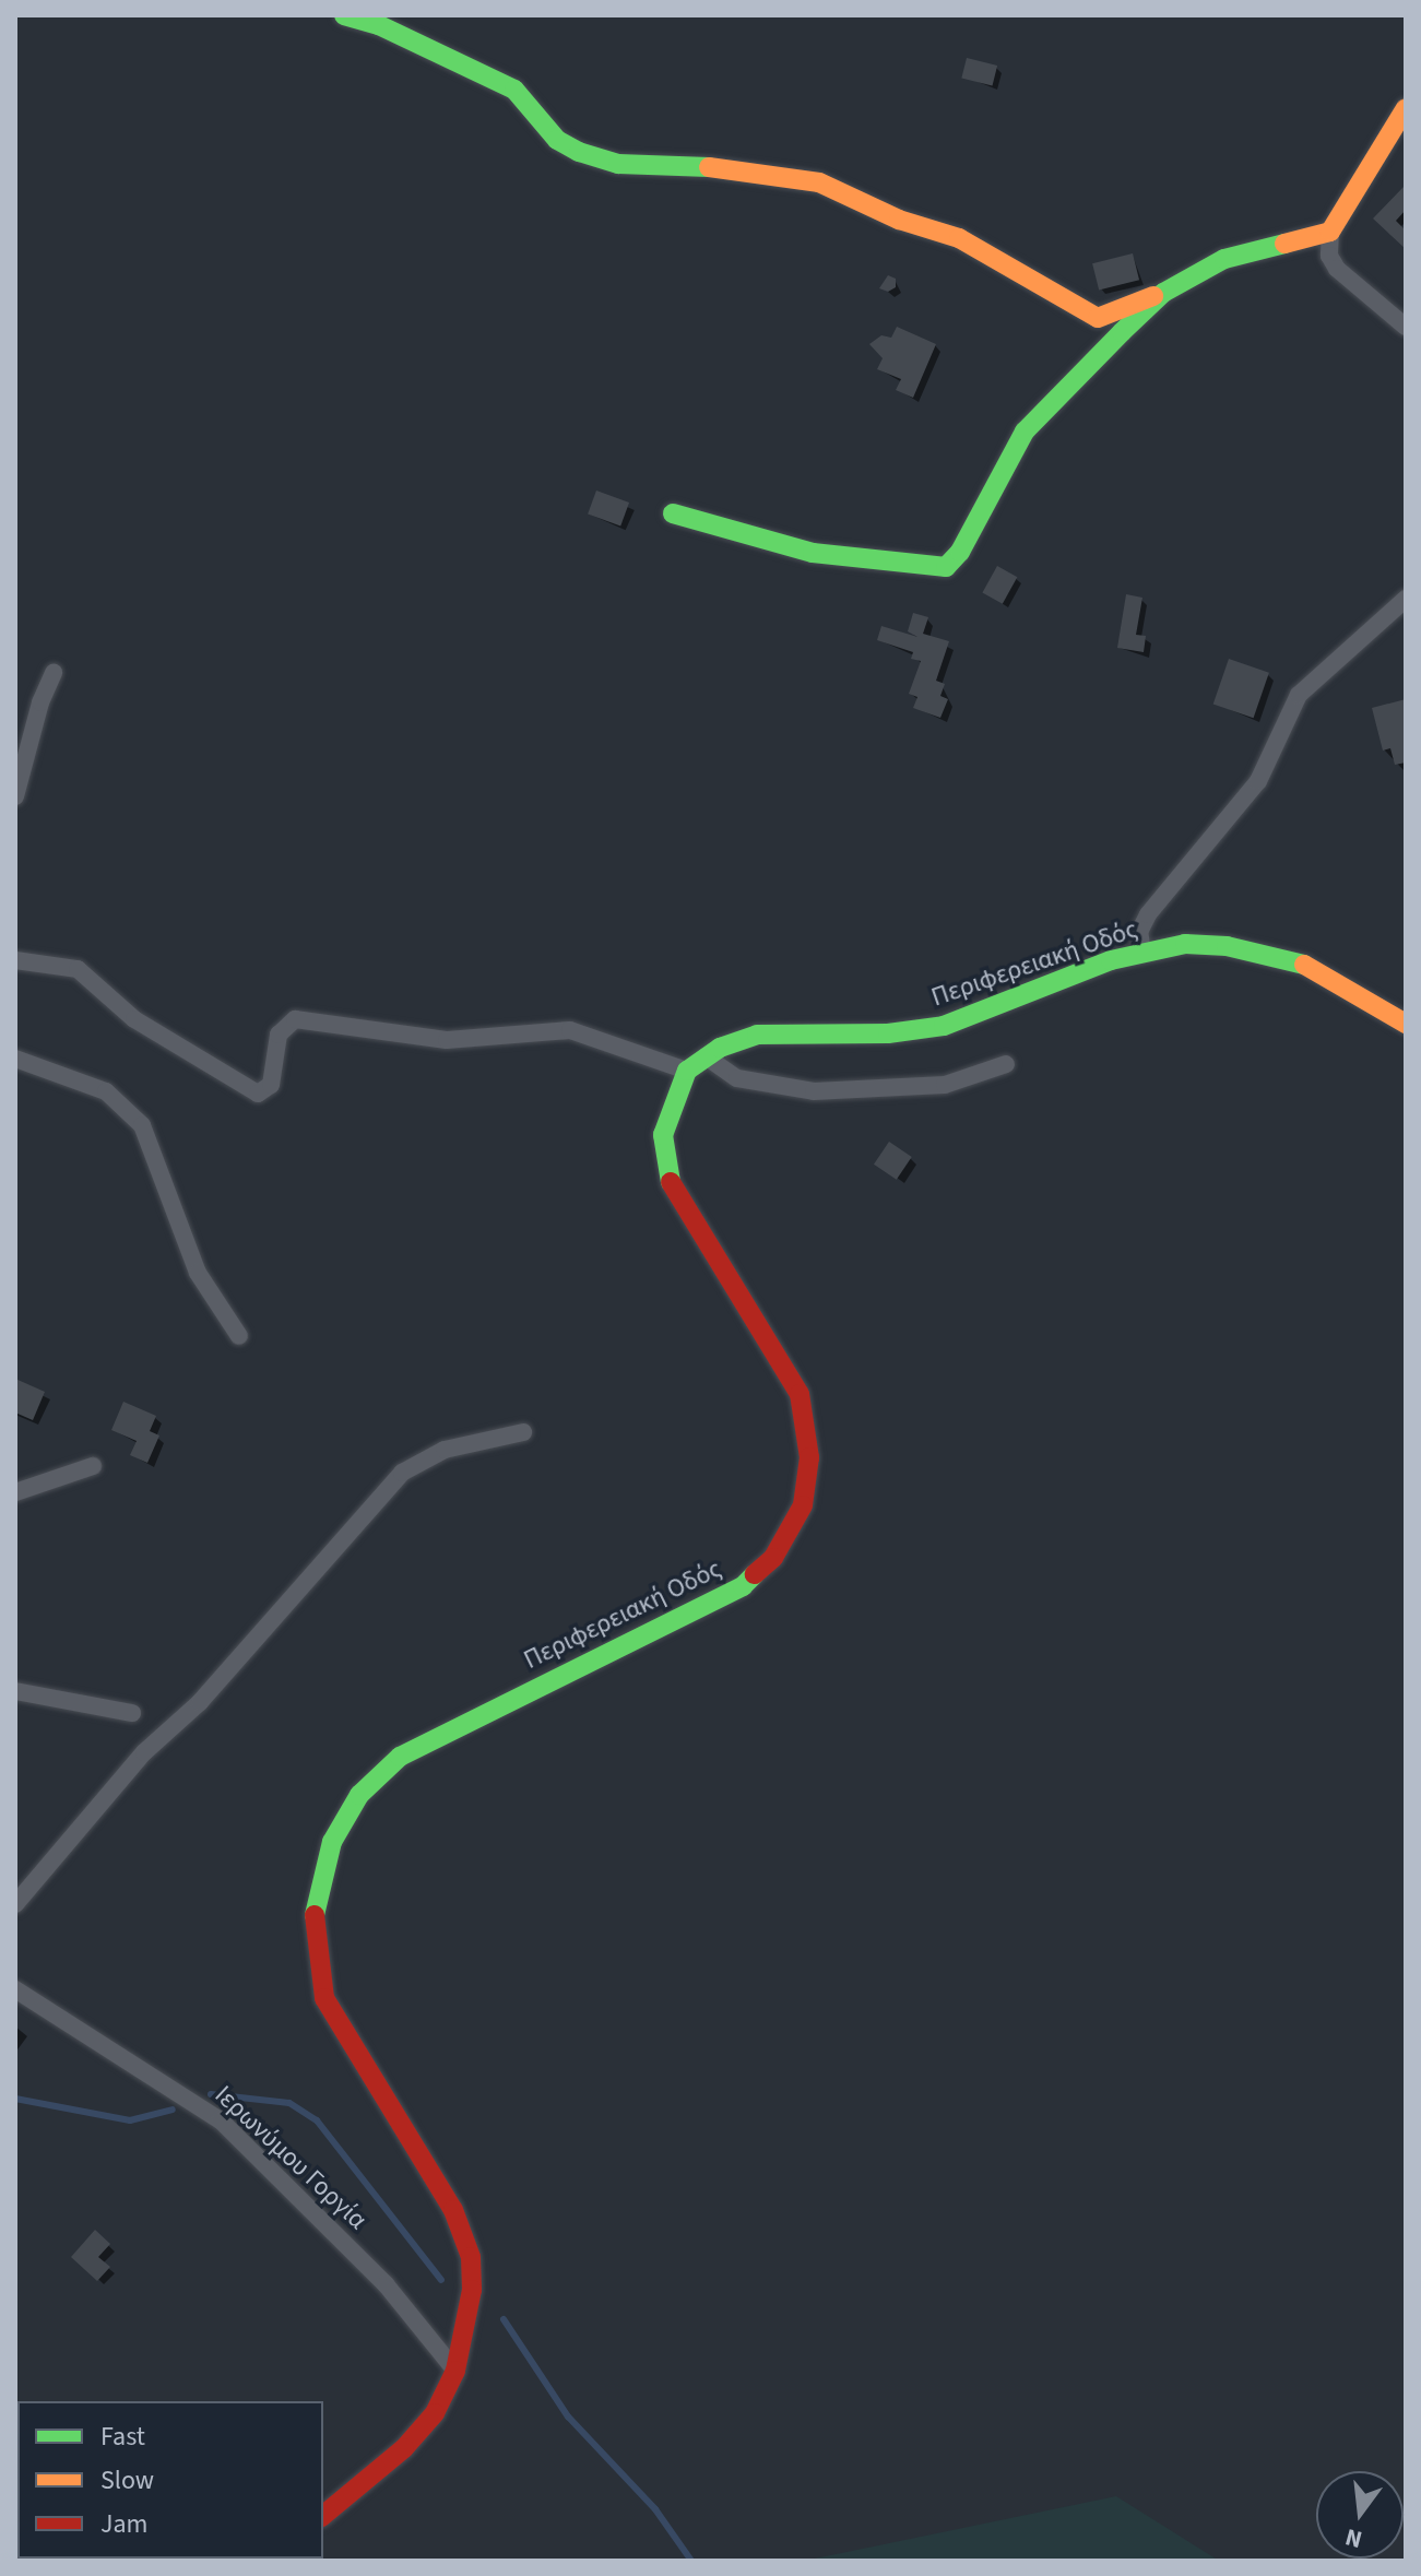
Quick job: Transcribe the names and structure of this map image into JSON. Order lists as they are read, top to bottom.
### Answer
{
  "streets": {
    "main road": ["Περιφερειακή Οδός"],
    "street": ["Ιερωνύμου Γοργία"]
  },
  "crossings": [
    ["Περιφερειακή Οδός", "Ιερωνύμου Γοργία"]
  ],
  "legend": ["Fast", "Slow", "Jam"],
  "north": "bottom"
}
